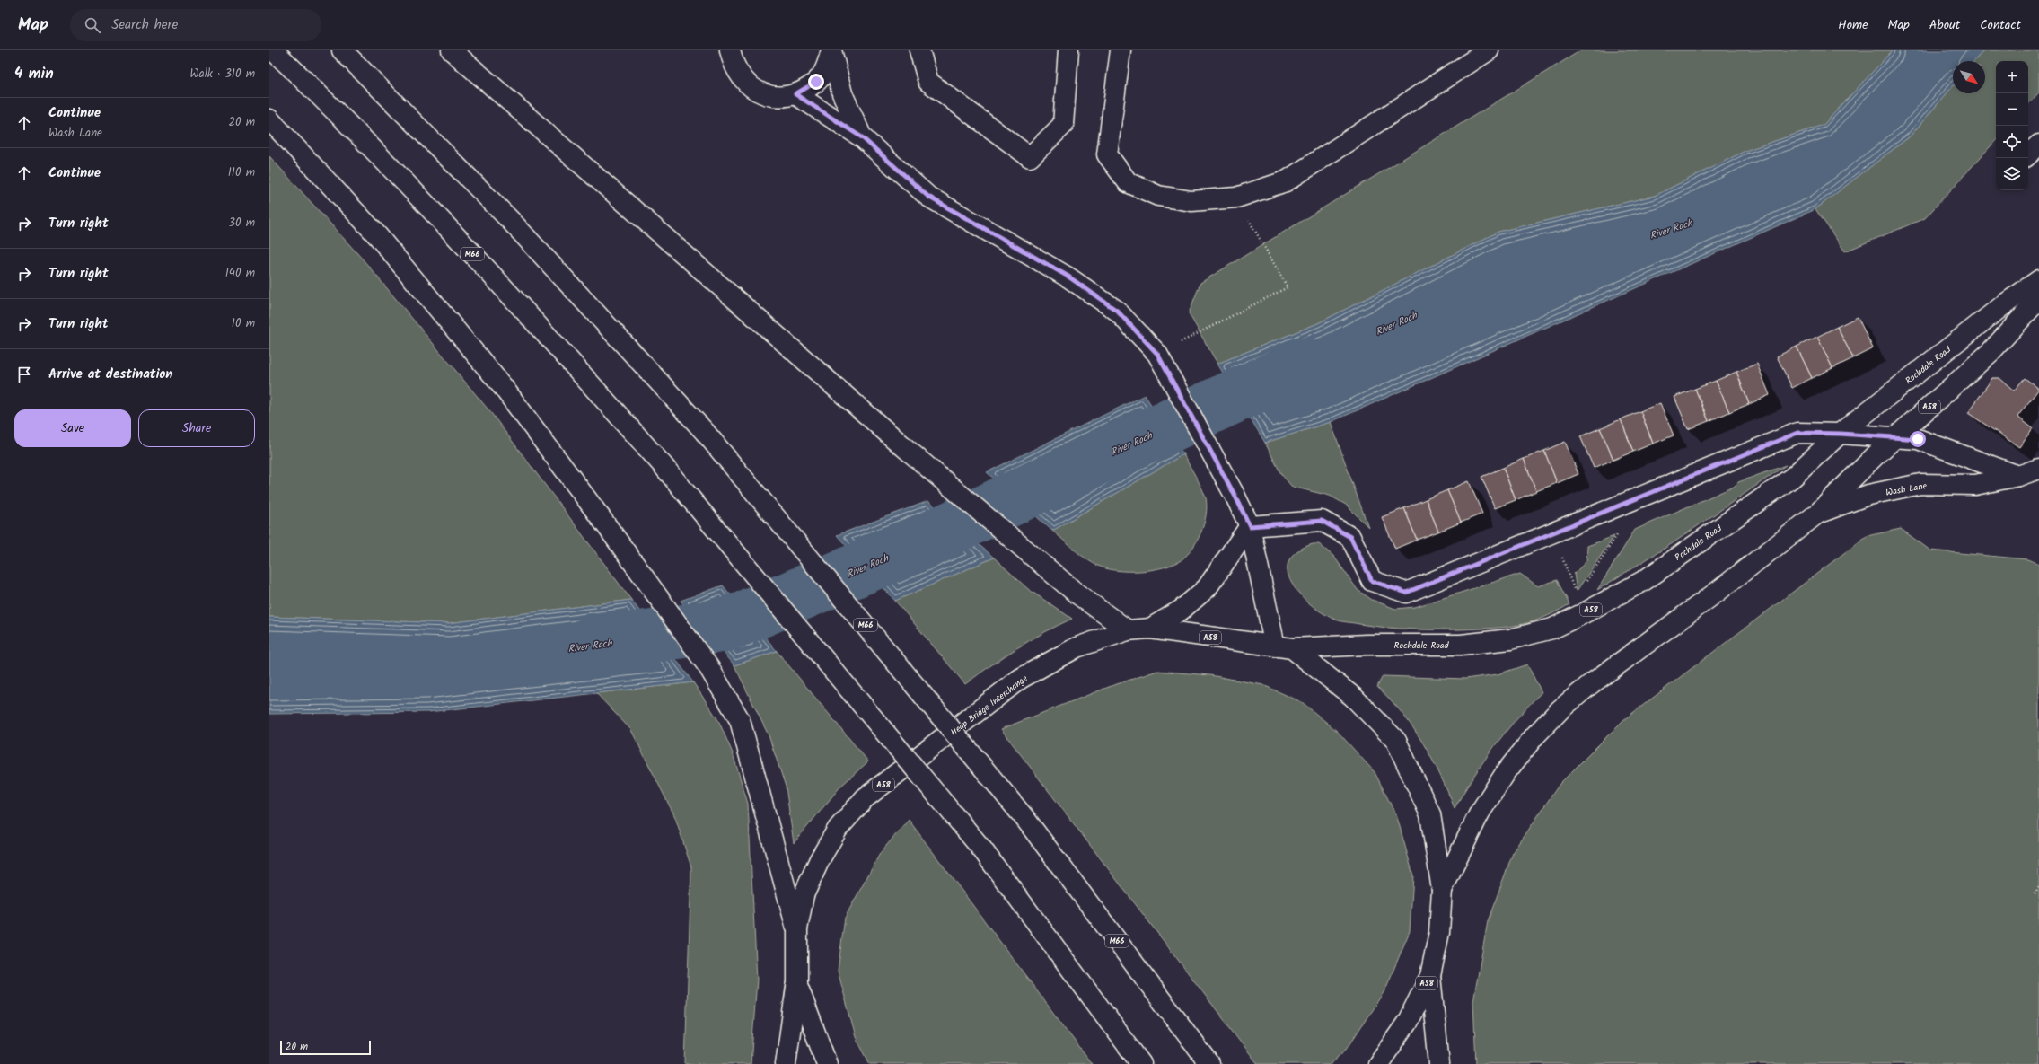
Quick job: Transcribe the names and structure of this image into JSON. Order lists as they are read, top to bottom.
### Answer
{
  "streets": {
    "main road": [
      "M66",
      "Rochdale Road",
      "A58",
      "Wash Lane",
      "Heap Bridge Interchange"
    ]
  },
  "crossings": [
    ["Rochdale Road", "A58"],
    ["Rochdale Road", "Heap Bridge Interchange"],
    ["A58", "Wash Lane"],
    ["A58", "Heap Bridge Interchange"]
  ],
  "water": ["River Roch"],
  "scale_bar": "20 m",
  "north": "bottom right",
  "page": {
    "header": "Map",
    "search": "Search here",
    "nav": [
      "Home",
      "Map",
      "About",
      "Contact"
    ],
    "heading": ["4 min", "Walk · 310 m"],
    "map_buttons": ["+", "−"],
    "list": [
      ["Continue", "Wash Lane", "20 m"],
      ["Continue", "110 m"],
      ["Turn right", "30 m"],
      ["Turn right", "140 m"],
      ["Turn right", "10 m"],
      "Arrive at destination"
    ],
    "buttons": ["Save", "Share"],
    "scale": "20 m"
  }
}
